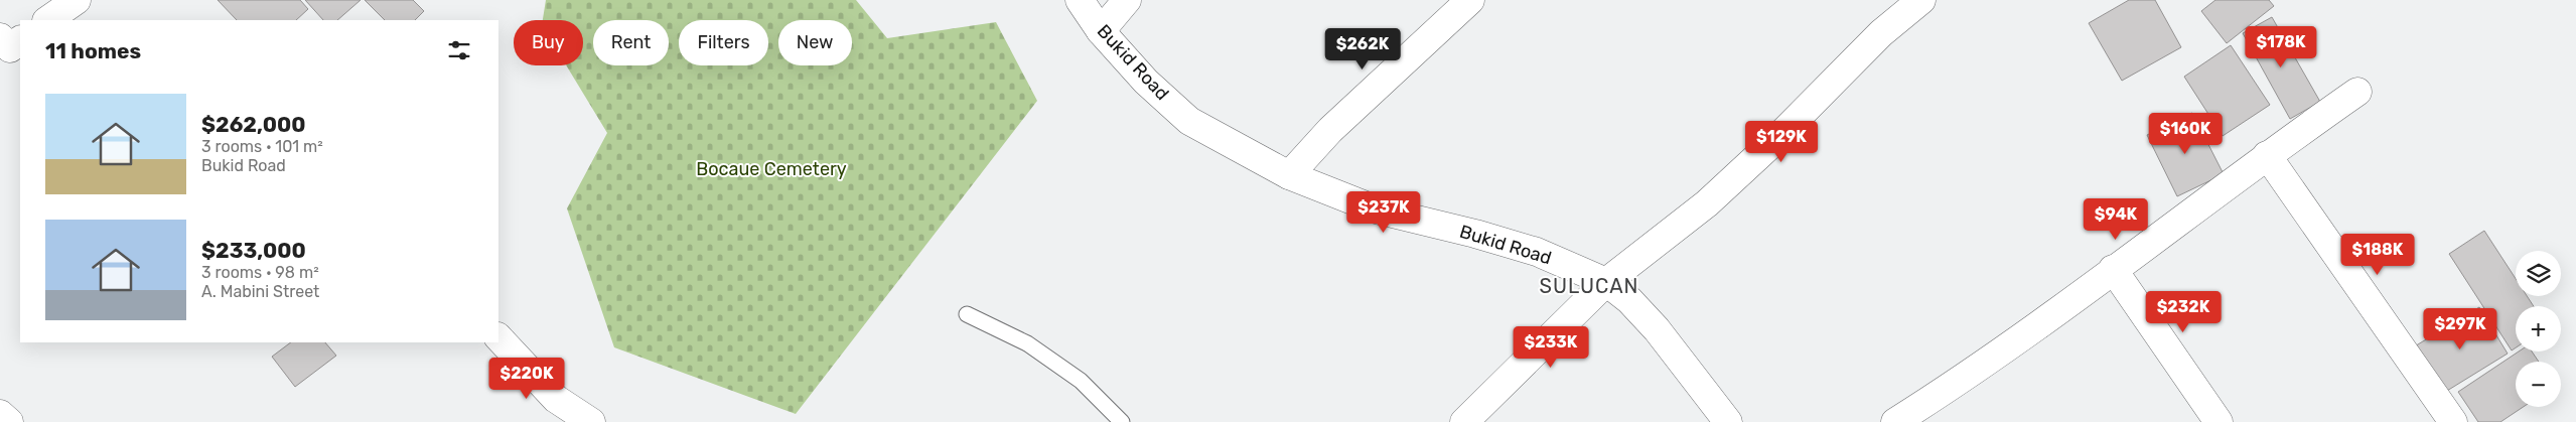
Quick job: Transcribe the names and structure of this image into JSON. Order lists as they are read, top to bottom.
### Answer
{
  "streets": {
    "street": ["Bukid Road"]
  },
  "districts": ["SULUCAN"],
  "parks": ["Bocaue Cemetery"],
  "page": {
    "chip": [
      "Buy",
      "Rent",
      "Filters",
      "New"
    ],
    "heading": "11 homes",
    "price": [
      "$178K",
      "$262K",
      "$160K",
      "$129K",
      "$237K",
      "$94K",
      "$188K",
      "$232K",
      "$297K",
      "$233K",
      "$220K"
    ],
    "list": [
      {
        "name": "$262,000",
        "note": "3 rooms · 101 m² · Bukid Road"
      },
      {
        "name": "$233,000",
        "note": "3 rooms · 98 m² · A. Mabini Street"
      }
    ],
    "map_buttons": ["+", "−"]
  }
}
